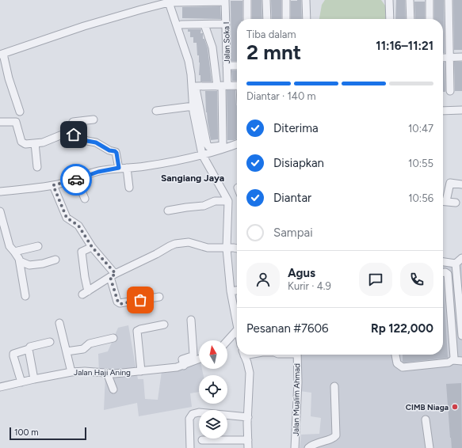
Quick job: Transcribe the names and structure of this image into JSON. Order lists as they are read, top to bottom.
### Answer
{
  "streets": {
    "street": ["Jalan Soka I", "Jalan Haji Aning", "Jalan Mualim Ahmad"]
  },
  "districts": ["Sangiang Jaya"],
  "places": ["CIMB Niaga"],
  "scale_bar": "100 m",
  "north": "top",
  "page": {
    "heading": ["2 mnt", "Tiba dalam", "11:16–11:21"],
    "panel": [
      "Agus",
      "Kurir · 4.9",
      "Pesanan #7606",
      "Rp 122,000"
    ],
    "bar": "Diantar · 140 m",
    "list": [
      ["Diterima", "10:47"],
      ["Disiapkan", "10:55"],
      ["Diantar", "10:56"],
      "Sampai"
    ],
    "scale": "100 m"
  }
}
